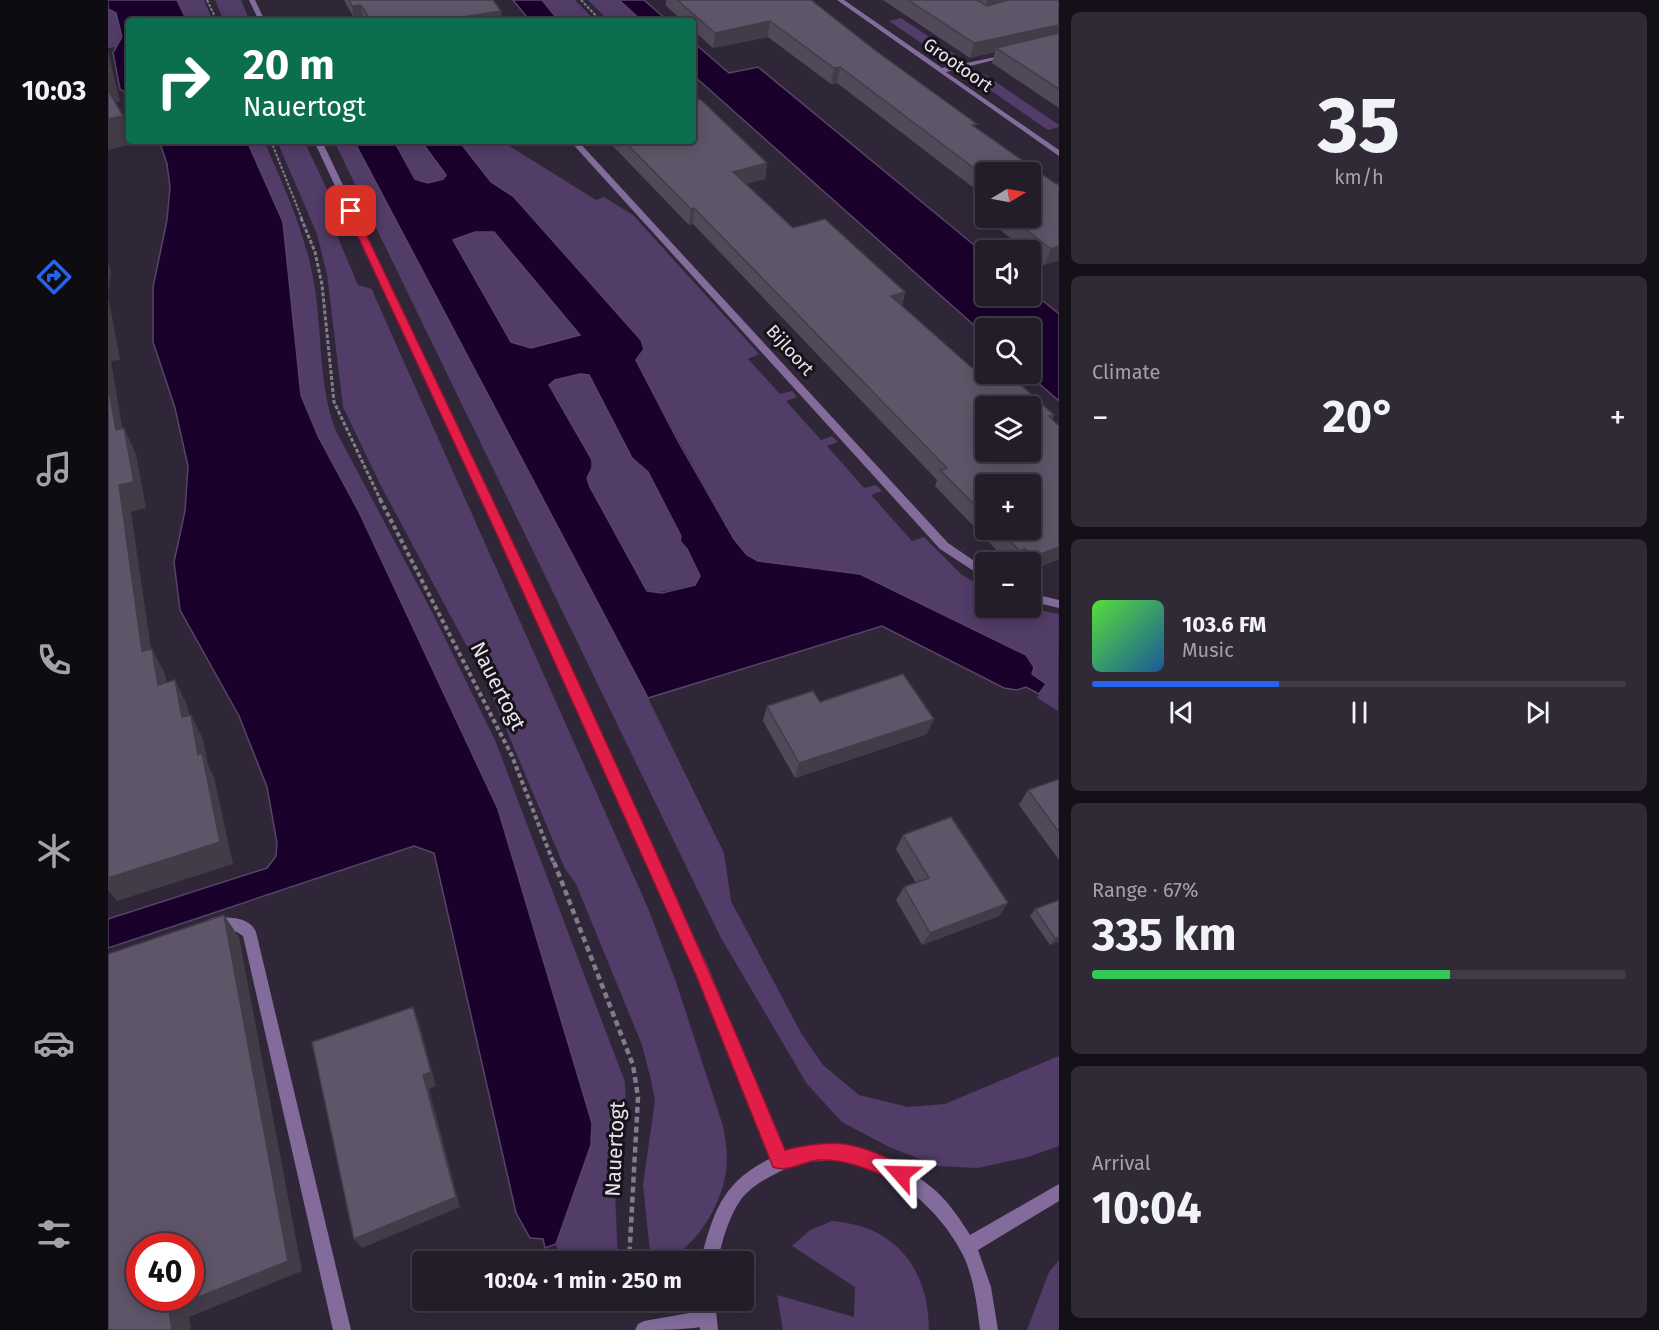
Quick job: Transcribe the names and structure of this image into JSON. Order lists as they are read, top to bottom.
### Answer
{
  "streets": {
    "street": ["Grootoort", "Bijloort"],
    "path": ["Nauertogt"]
  },
  "north": "right",
  "page": {
    "tabs": "10:03",
    "tile": [
      ["35", "km/h"],
      "Climate",
      ["Range · 67%", "335 km"],
      ["Arrival", "10:04"]
    ],
    "turn": ["20 m", "Nauertogt"],
    "map_buttons": ["+", "−"],
    "heat": ["−", "20°", "+"],
    "song": ["103.6 FM", "Music"],
    "limit": "40",
    "trip": "10:04 · 1 min · 250 m"
  }
}
